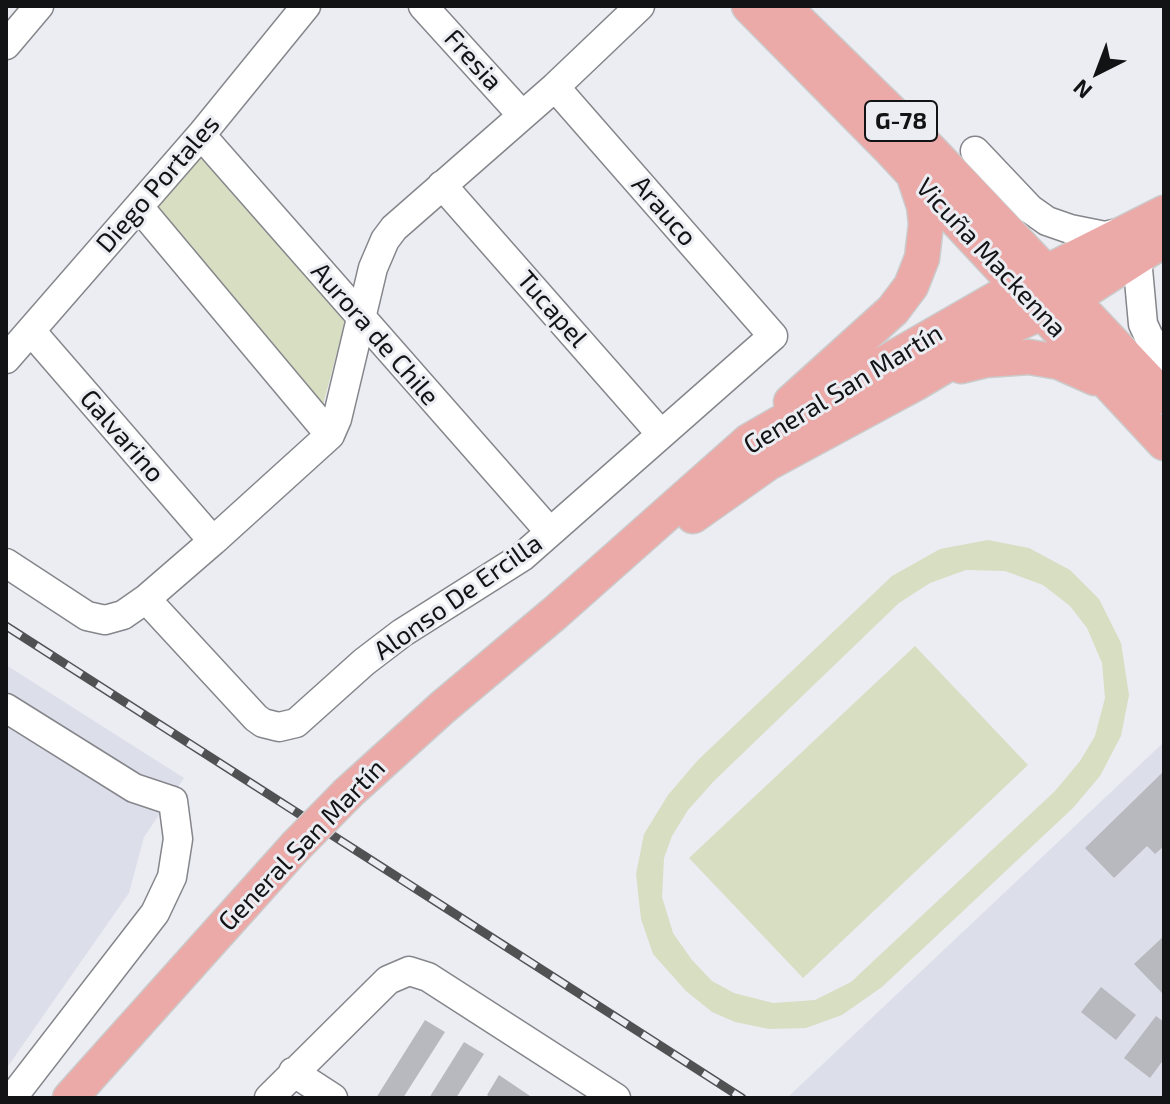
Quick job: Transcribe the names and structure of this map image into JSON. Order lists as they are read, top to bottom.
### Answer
{
  "streets": {
    "main road": ["G-78", "Vicuña Mackenna", "General San Martín"],
    "street": [
      "Fresia",
      "Diego Portales",
      "Arauco",
      "Tucapel",
      "Aurora de Chile",
      "Galvarino",
      "Alonso De Ercilla"
    ]
  },
  "crossings": [
    ["Diego Portales", "Aurora de Chile"],
    ["Diego Portales", "Galvarino"],
    ["Arauco", "Alonso De Ercilla"],
    ["Vicuña Mackenna", "General San Martín"],
    ["Tucapel", "Alonso De Ercilla"],
    ["Aurora de Chile", "Alonso De Ercilla"]
  ],
  "north": "bottom left"
}
